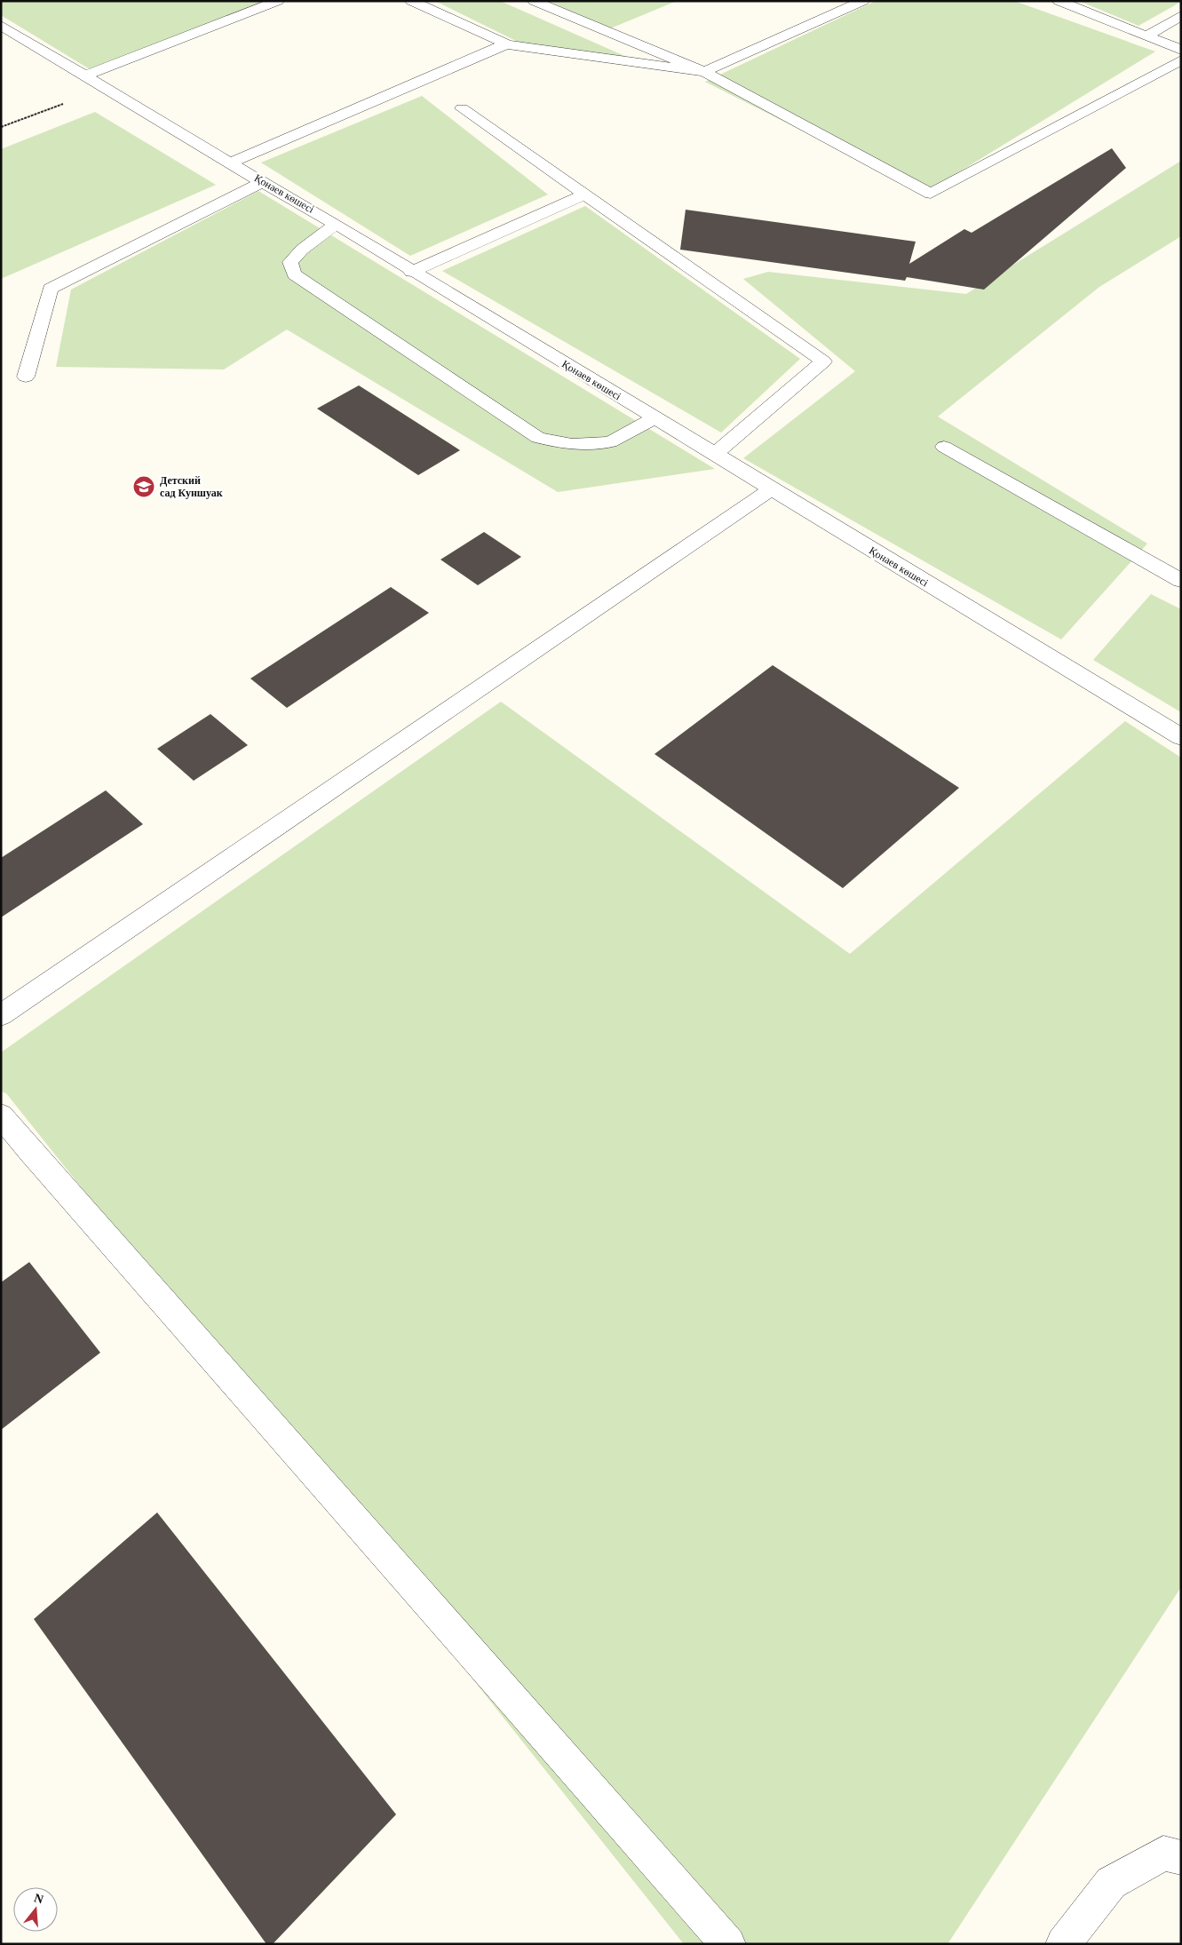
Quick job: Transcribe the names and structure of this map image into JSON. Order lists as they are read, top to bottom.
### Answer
{
  "streets": {
    "street": ["Қонаев көшесі"]
  },
  "places": {
    "school or university": ["Детский сад Куншуак"]
  },
  "north": "top"
}
